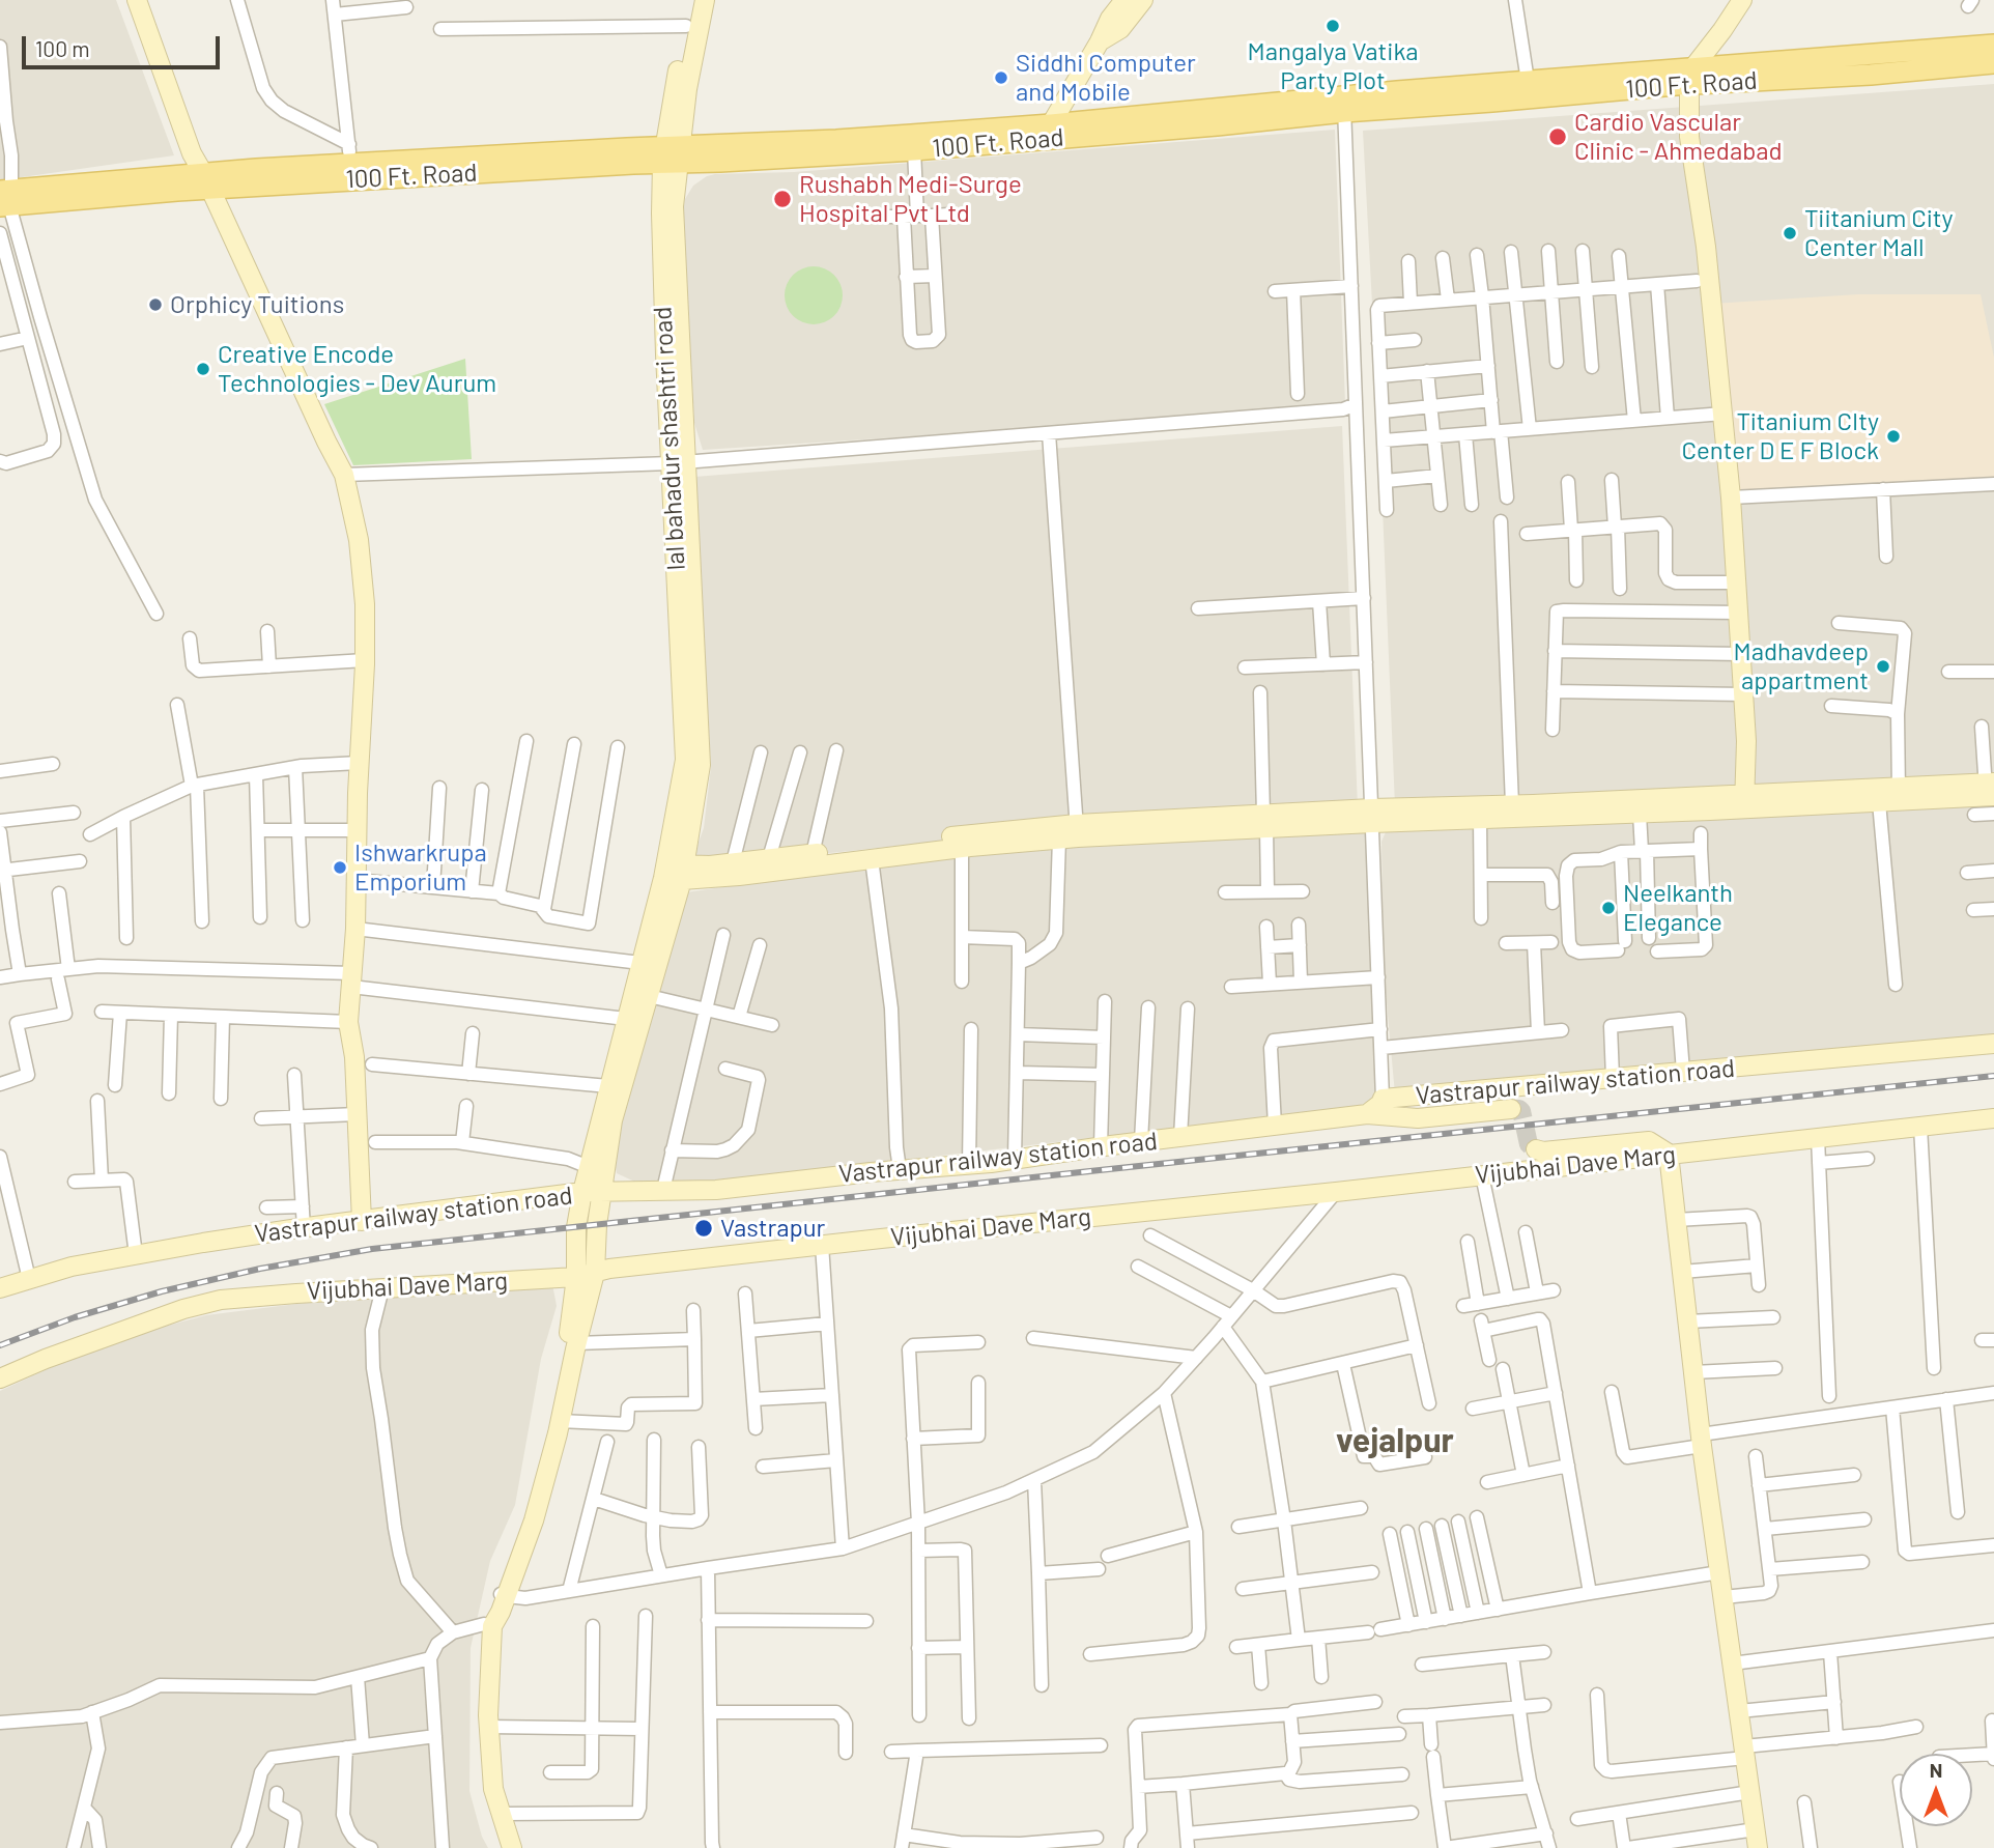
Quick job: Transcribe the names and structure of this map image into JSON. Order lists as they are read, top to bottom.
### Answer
{
  "streets": {
    "main road": ["100 Ft. Road"],
    "street": ["lal bahadur shashtri road", "Vastrapur railway station road", "Vijubhai Dave Marg"]
  },
  "crossings": [
    ["100 Ft. Road", "lal bahadur shashtri road"]
  ],
  "districts": ["vejalpur"],
  "places": [
    "Mangalya Vatika Party Plot",
    "Siddhi Computer and Mobile",
    "Cardio Vascular Clinic - Ahmedabad",
    "Rushabh Medi-Surge Hospital Pvt Ltd",
    "Tiitanium City Center Mall",
    "Orphicy Tuitions",
    "Creative Encode Technologies - Dev Aurum",
    "Titanium CIty Center D E F Block",
    "Madhavdeep appartment",
    "Ishwarkrupa Emporium",
    "Neelkanth Elegance",
    "Vastrapur"
  ],
  "scale_bar": "100 m",
  "north": "top"
}
